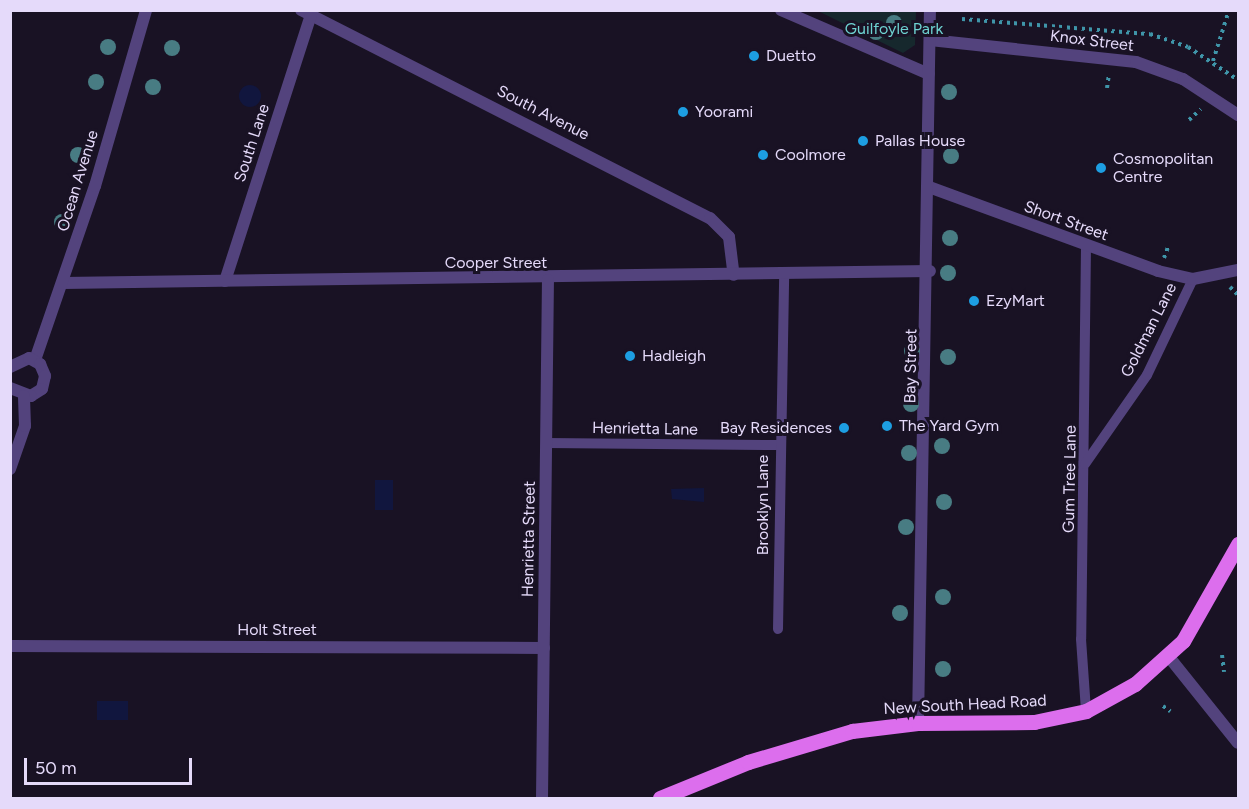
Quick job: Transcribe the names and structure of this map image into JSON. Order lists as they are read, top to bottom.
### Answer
{
  "streets": {
    "main road": ["New South Head Road"],
    "street": [
      "Knox Street",
      "South Avenue",
      "South Lane",
      "Ocean Avenue",
      "Short Street",
      "Cooper Street",
      "Goldman Lane",
      "Bay Street",
      "Henrietta Street",
      "Holt Street"
    ],
    "lane": ["Henrietta Lane", "Gum Tree Lane", "Brooklyn Lane"]
  },
  "crossings": [
    ["Knox Street", "Bay Street"],
    ["South Avenue", "South Lane"],
    ["South Avenue", "Cooper Street"],
    ["South Lane", "Cooper Street"],
    ["Ocean Avenue", "Cooper Street"],
    ["Short Street", "Goldman Lane"],
    ["Short Street", "Bay Street"],
    ["Short Street", "Gum Tree Lane"],
    ["Cooper Street", "Bay Street"],
    ["Cooper Street", "Brooklyn Lane"],
    ["Cooper Street", "Henrietta Street"],
    ["Goldman Lane", "Gum Tree Lane"],
    ["Bay Street", "New South Head Road"],
    ["Henrietta Lane", "Brooklyn Lane"],
    ["Henrietta Lane", "Henrietta Street"],
    ["Gum Tree Lane", "New South Head Road"],
    ["Henrietta Street", "Holt Street"]
  ],
  "parks": ["Guilfoyle Park"],
  "places": [
    "Duetto",
    "Yoorami",
    "Pallas House",
    "Coolmore",
    "Cosmopolitan Centre",
    "EzyMart",
    "Hadleigh",
    "The Yard Gym",
    "Bay Residences"
  ],
  "scale_bar": "50 m"
}
